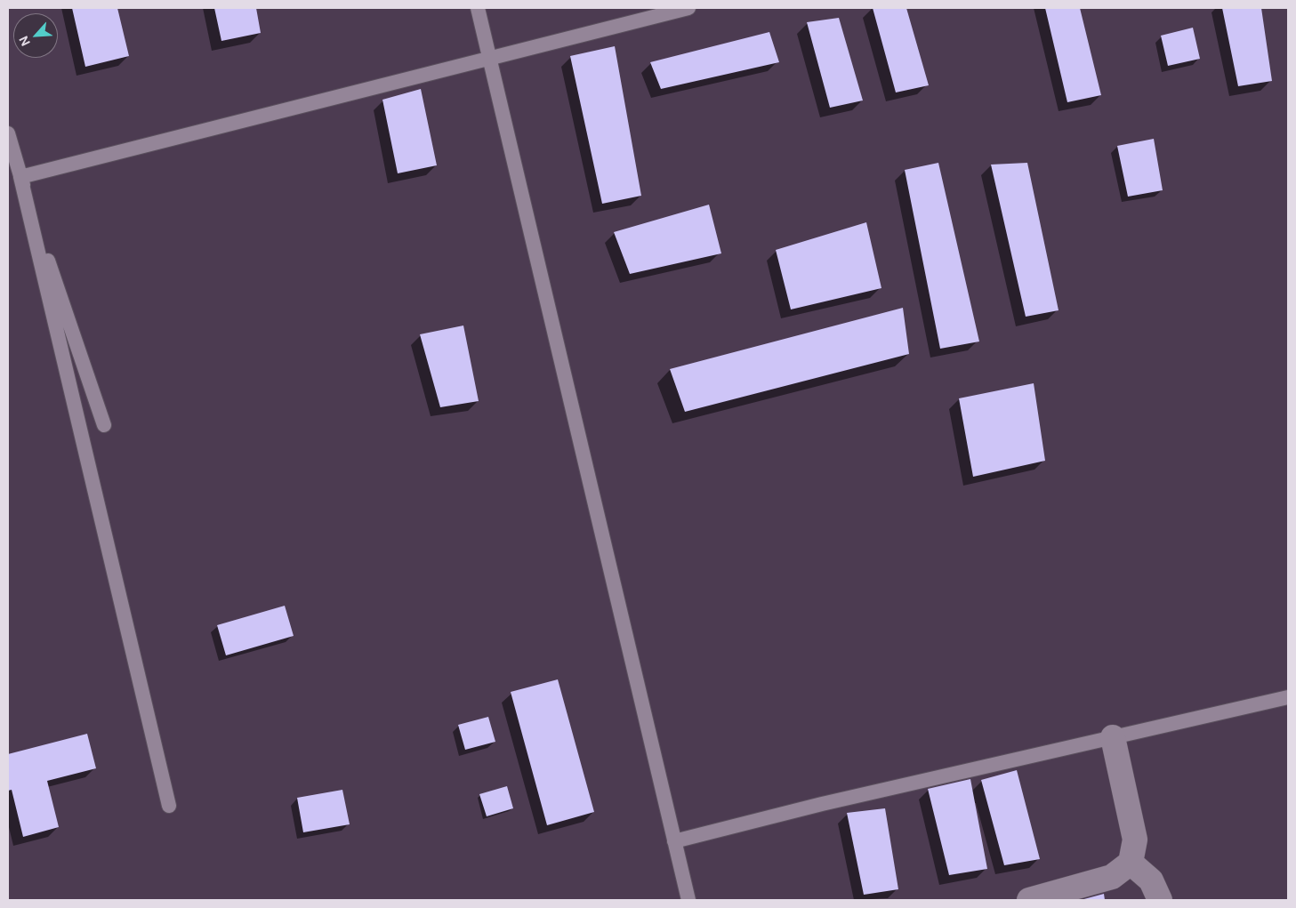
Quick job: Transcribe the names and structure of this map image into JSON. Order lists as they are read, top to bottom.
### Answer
{
  "north": "bottom left"
}
